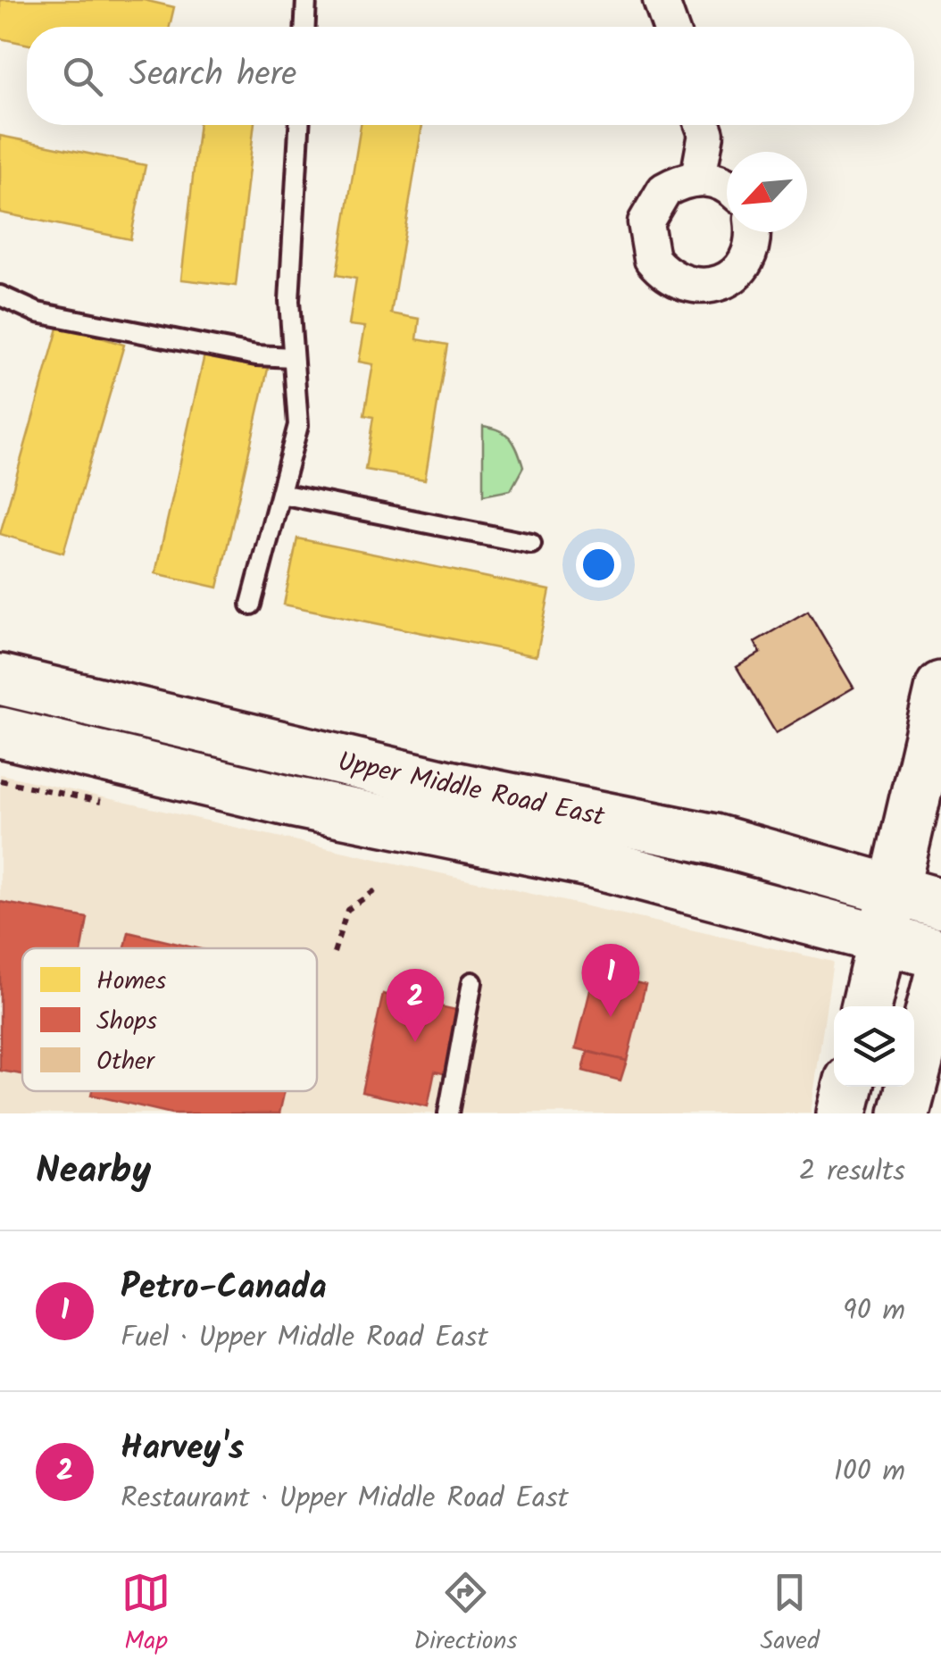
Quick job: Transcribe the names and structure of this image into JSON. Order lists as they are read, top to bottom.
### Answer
{
  "streets": {
    "main road": ["Upper Middle Road East"]
  },
  "legend": ["Homes", "Shops", "Other"],
  "north": "bottom left",
  "page": {
    "search": "Search here",
    "pins": ["1", "2"],
    "heading": ["Nearby", "2 results"],
    "list": [
      {
        "mark": "1",
        "name": "Petro-Canada",
        "note": "Fuel · Upper Middle Road East",
        "value": "90 m"
      },
      {
        "mark": "2",
        "name": "Harvey's",
        "note": "Restaurant · Upper Middle Road East",
        "value": "100 m"
      }
    ],
    "nav": ["Map", "Directions", "Saved"]
  }
}
